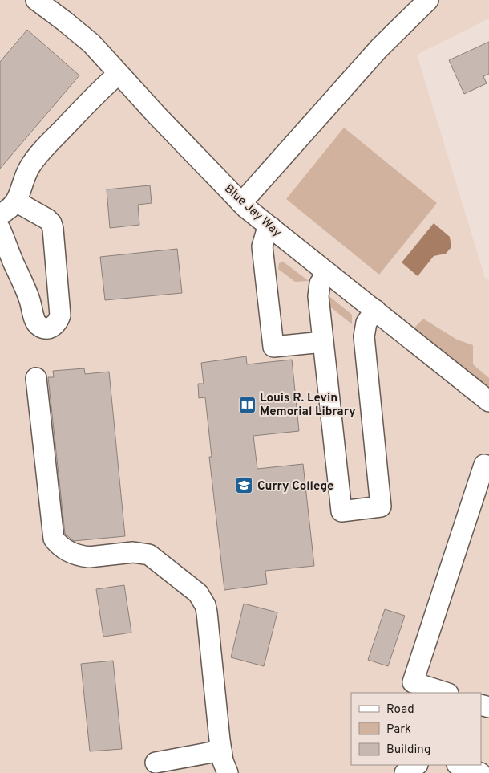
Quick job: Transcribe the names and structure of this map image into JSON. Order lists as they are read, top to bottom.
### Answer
{
  "streets": {
    "lane": ["Blue Jay Way"]
  },
  "places": {
    "library": ["Louis R. Levin Memorial Library"],
    "school or university": ["Curry College"]
  },
  "legend": ["Road", "Park", "Building"]
}
